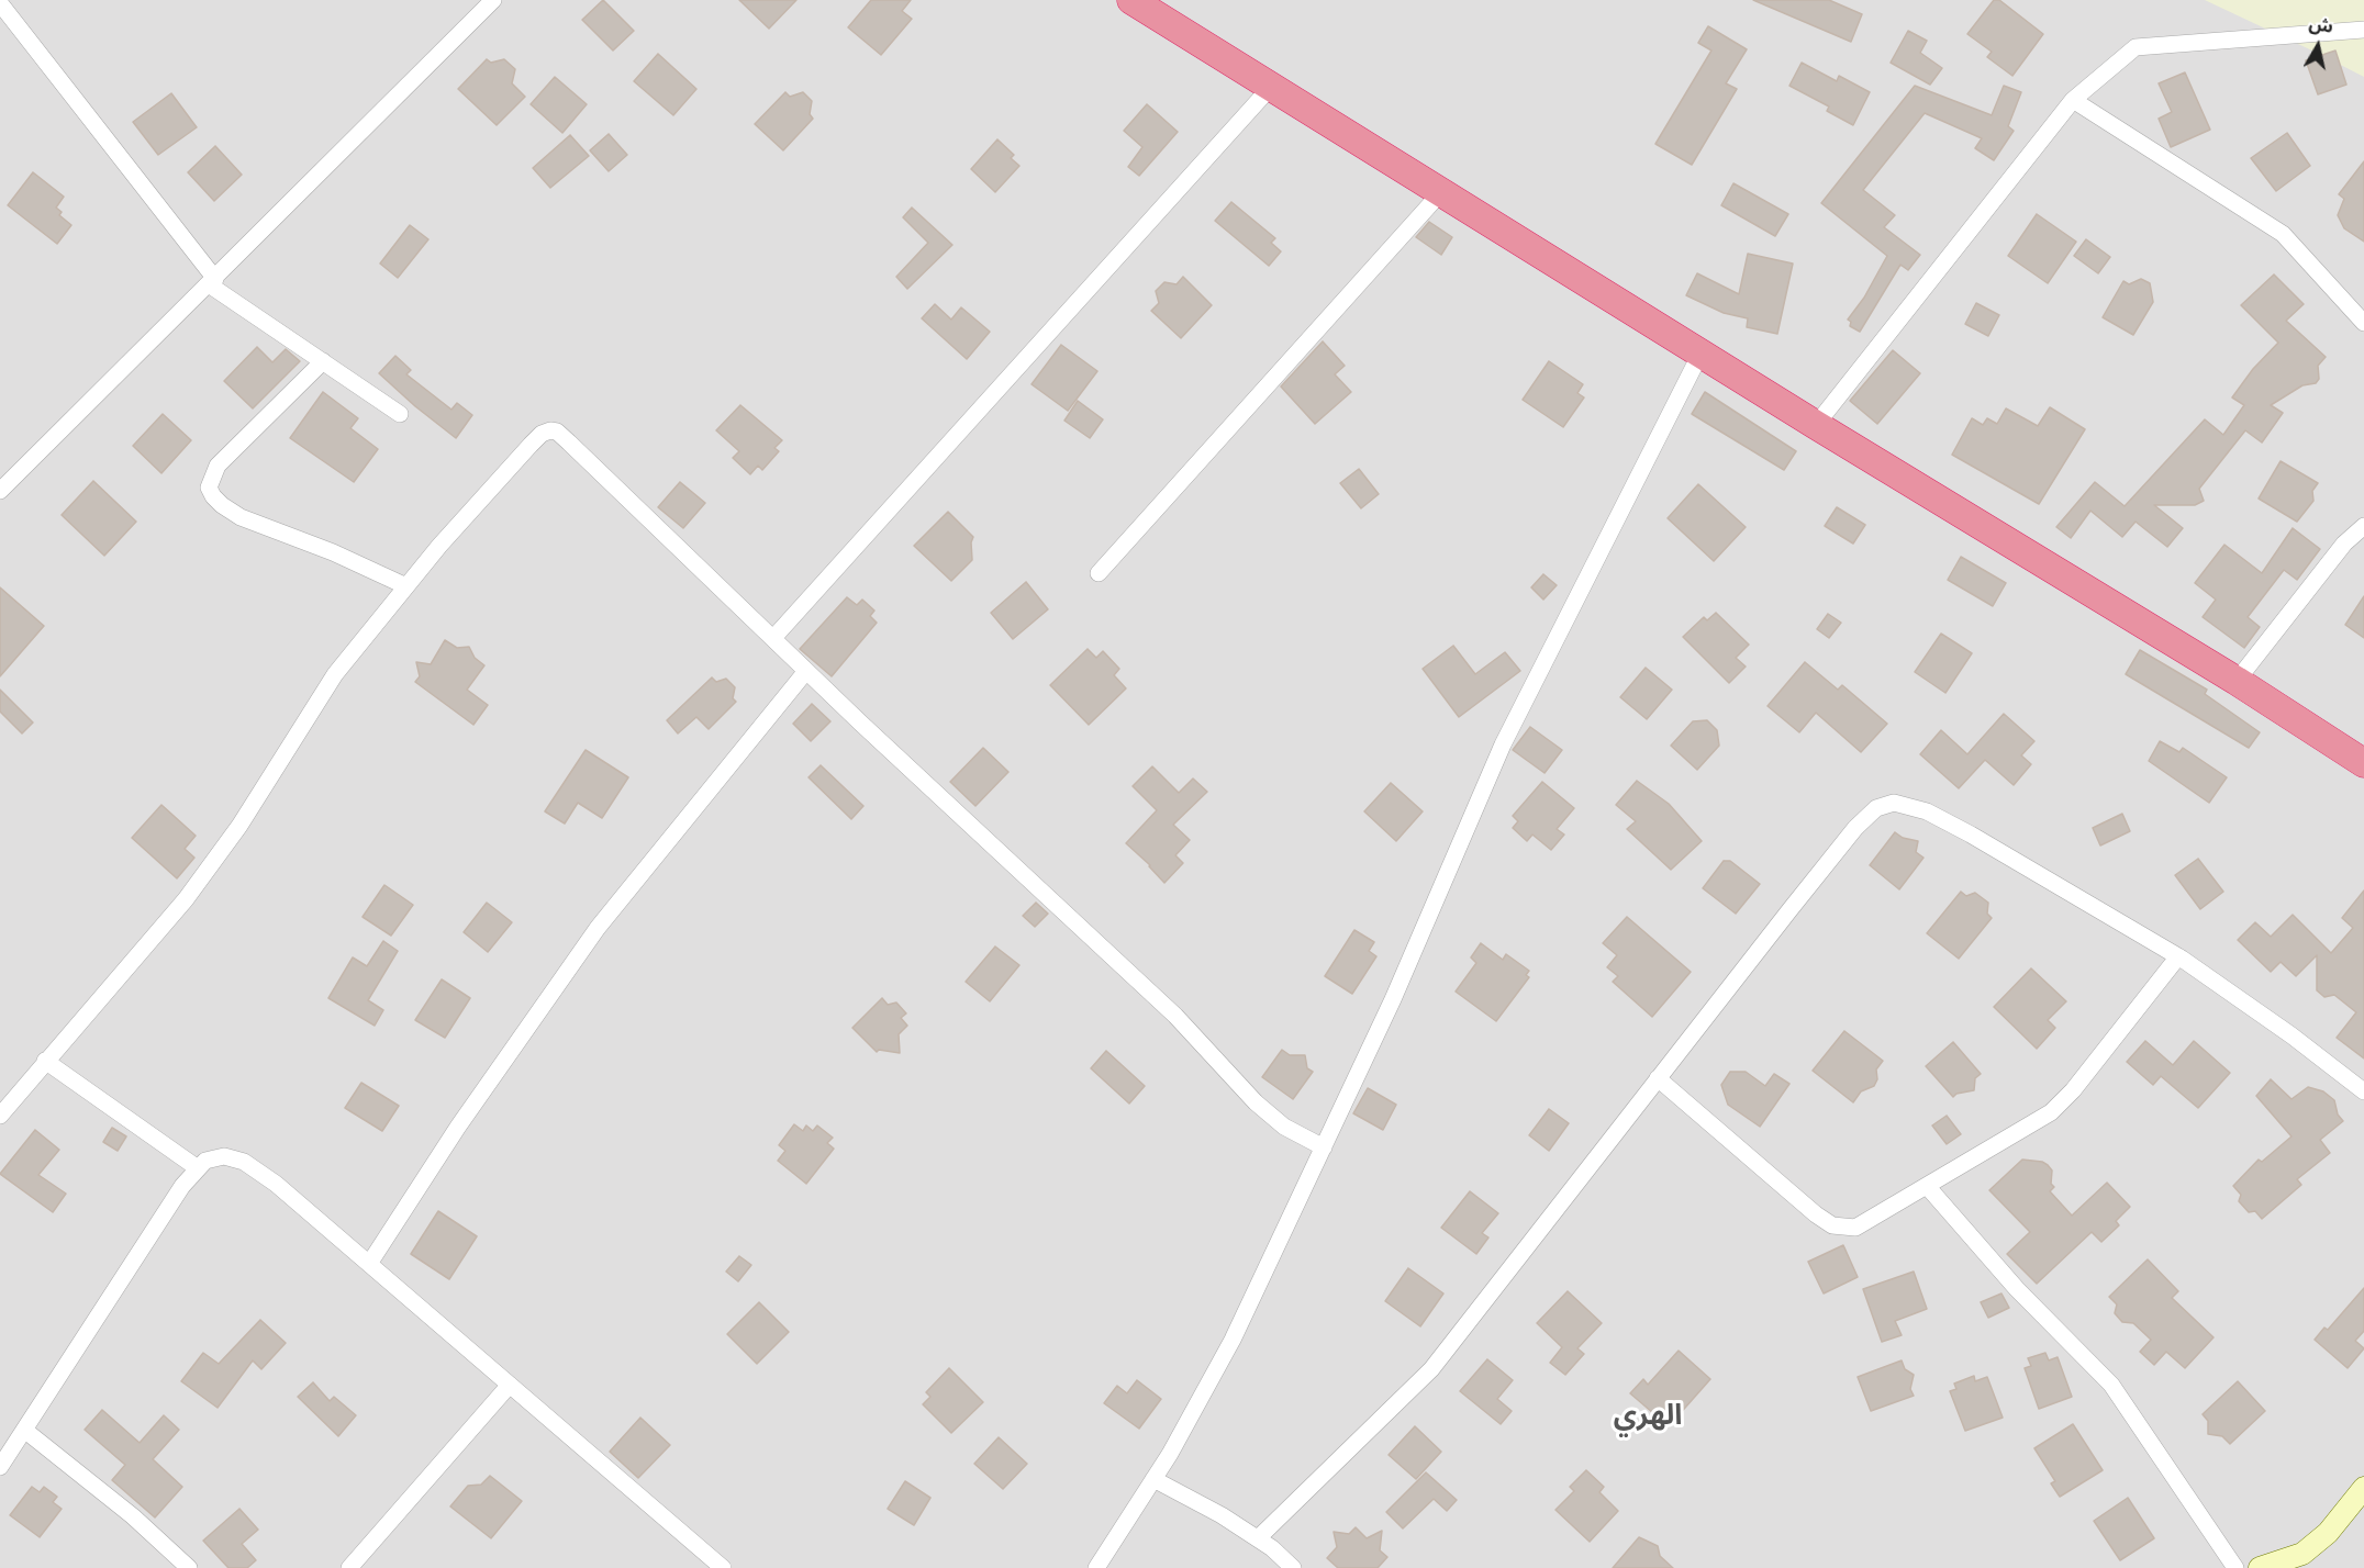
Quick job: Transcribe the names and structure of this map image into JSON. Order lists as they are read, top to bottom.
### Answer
{
  "districts": ["الهري"],
  "north": "top"
}
